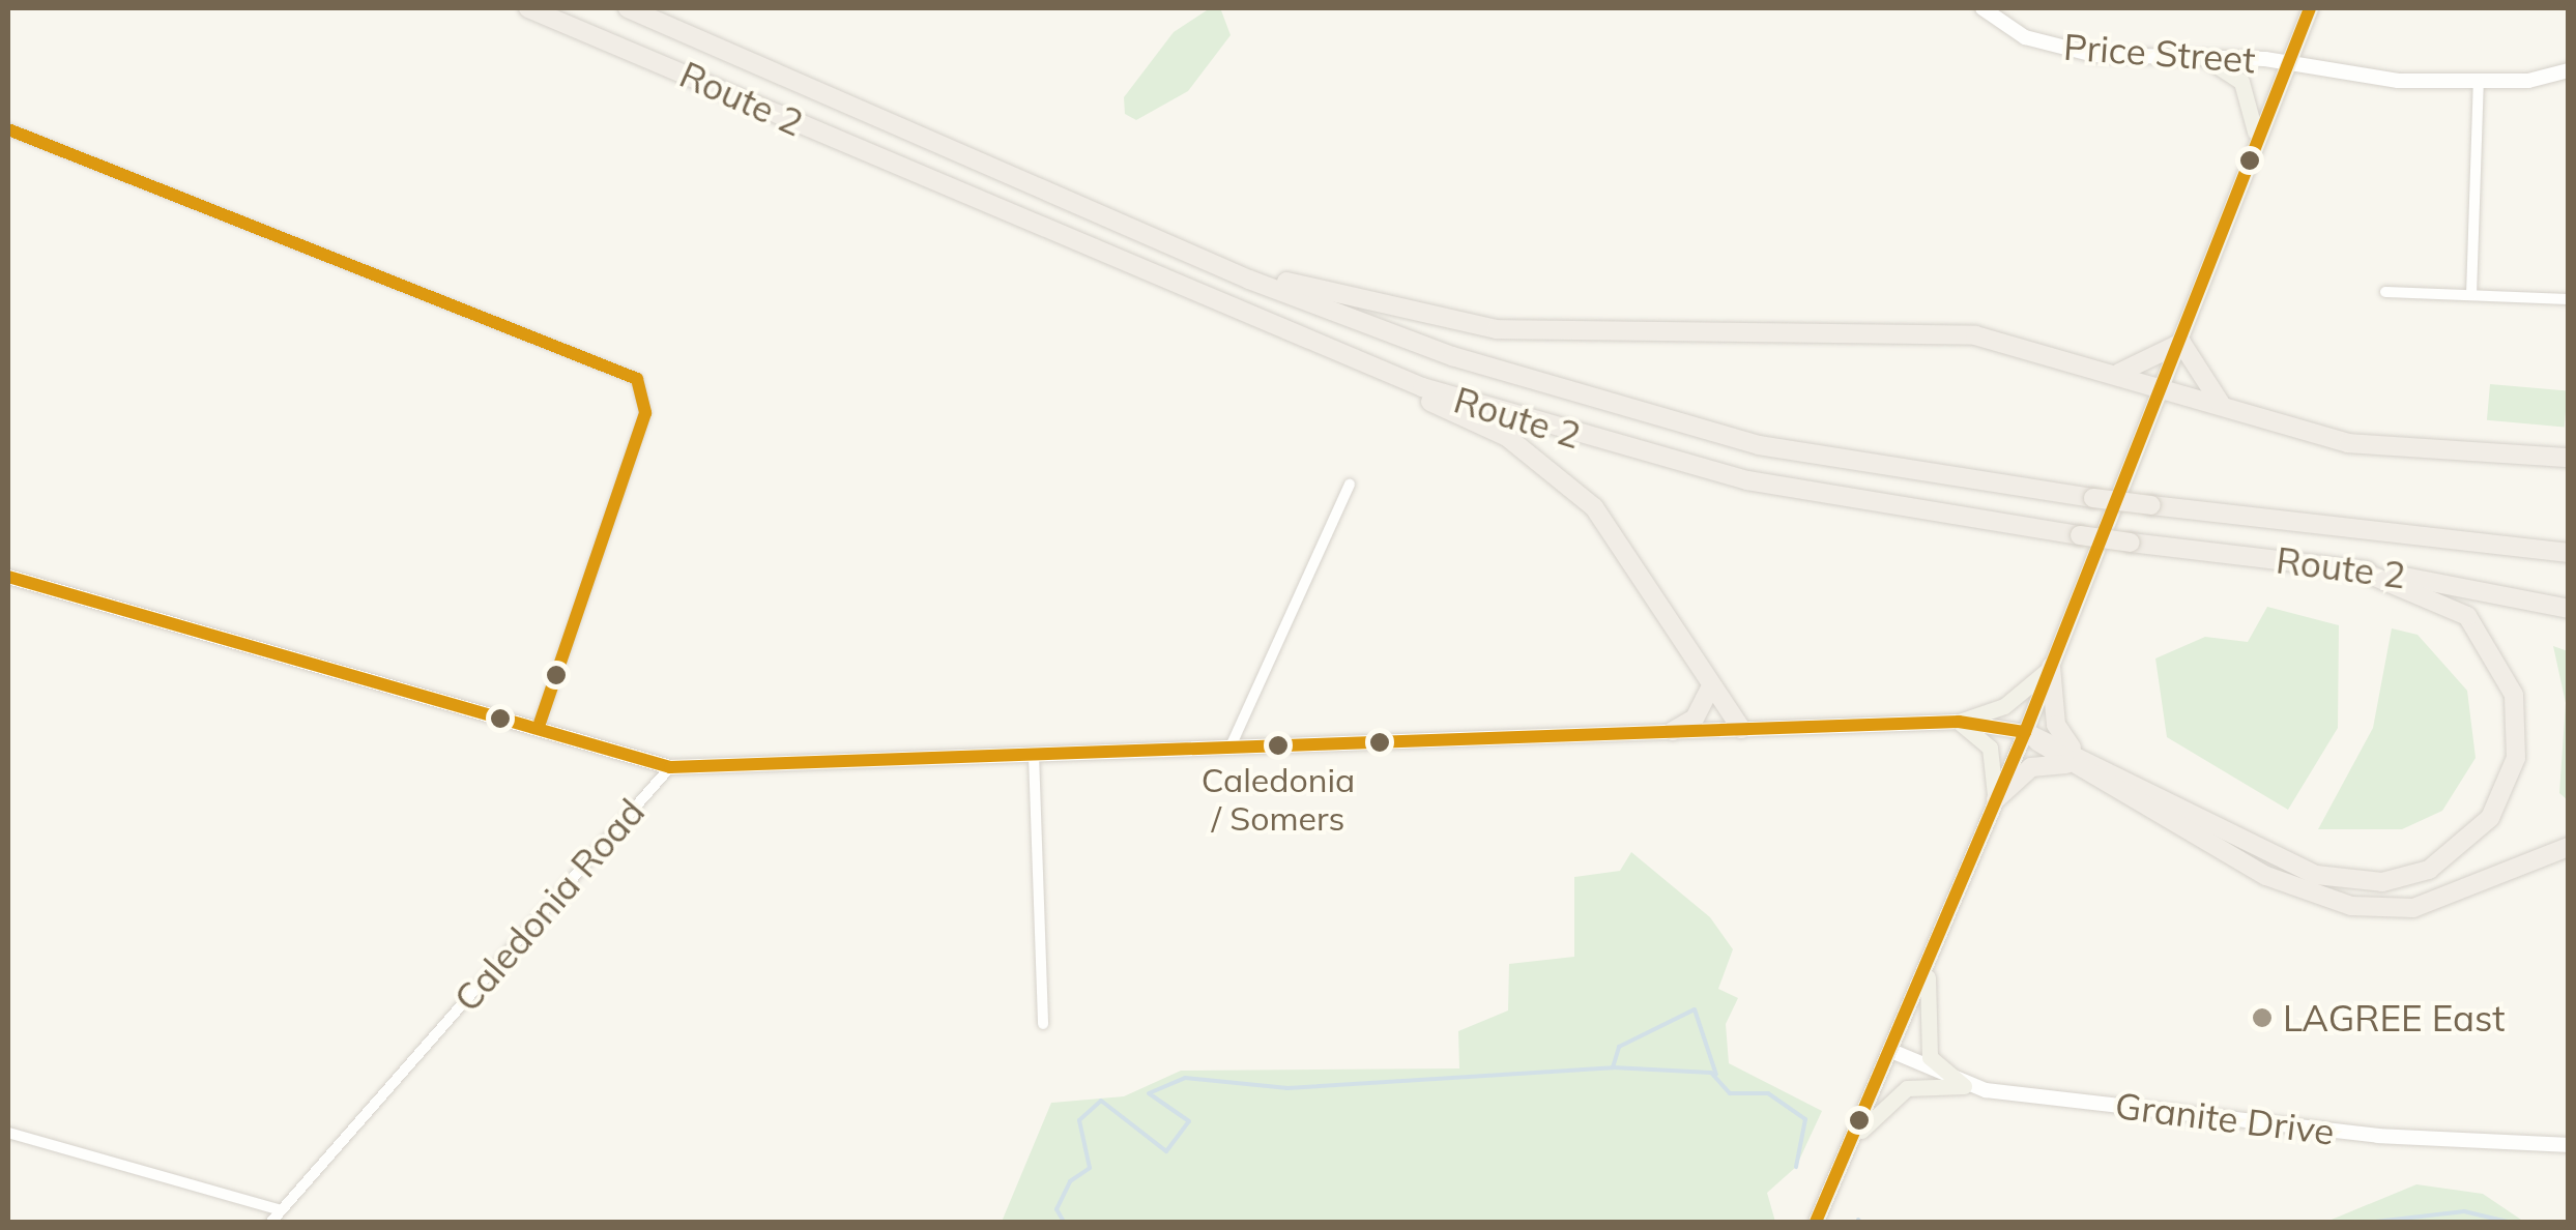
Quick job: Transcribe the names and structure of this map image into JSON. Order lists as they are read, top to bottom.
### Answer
{
  "streets": {
    "highway": ["Route 2"],
    "street": ["Price Street", "Caledonia Road", "Granite Drive"]
  },
  "places": ["Caledonia / Somers", "LAGREE East"]
}
